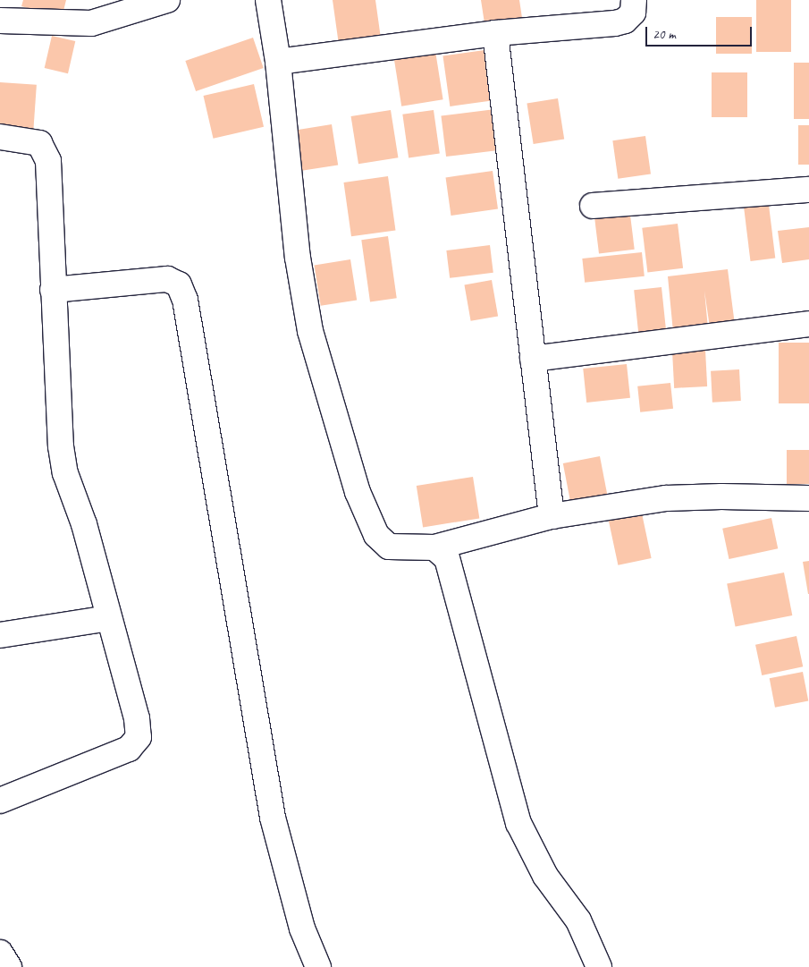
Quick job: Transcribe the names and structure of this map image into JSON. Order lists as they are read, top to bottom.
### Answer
{
  "scale_bar": "20 m"
}
